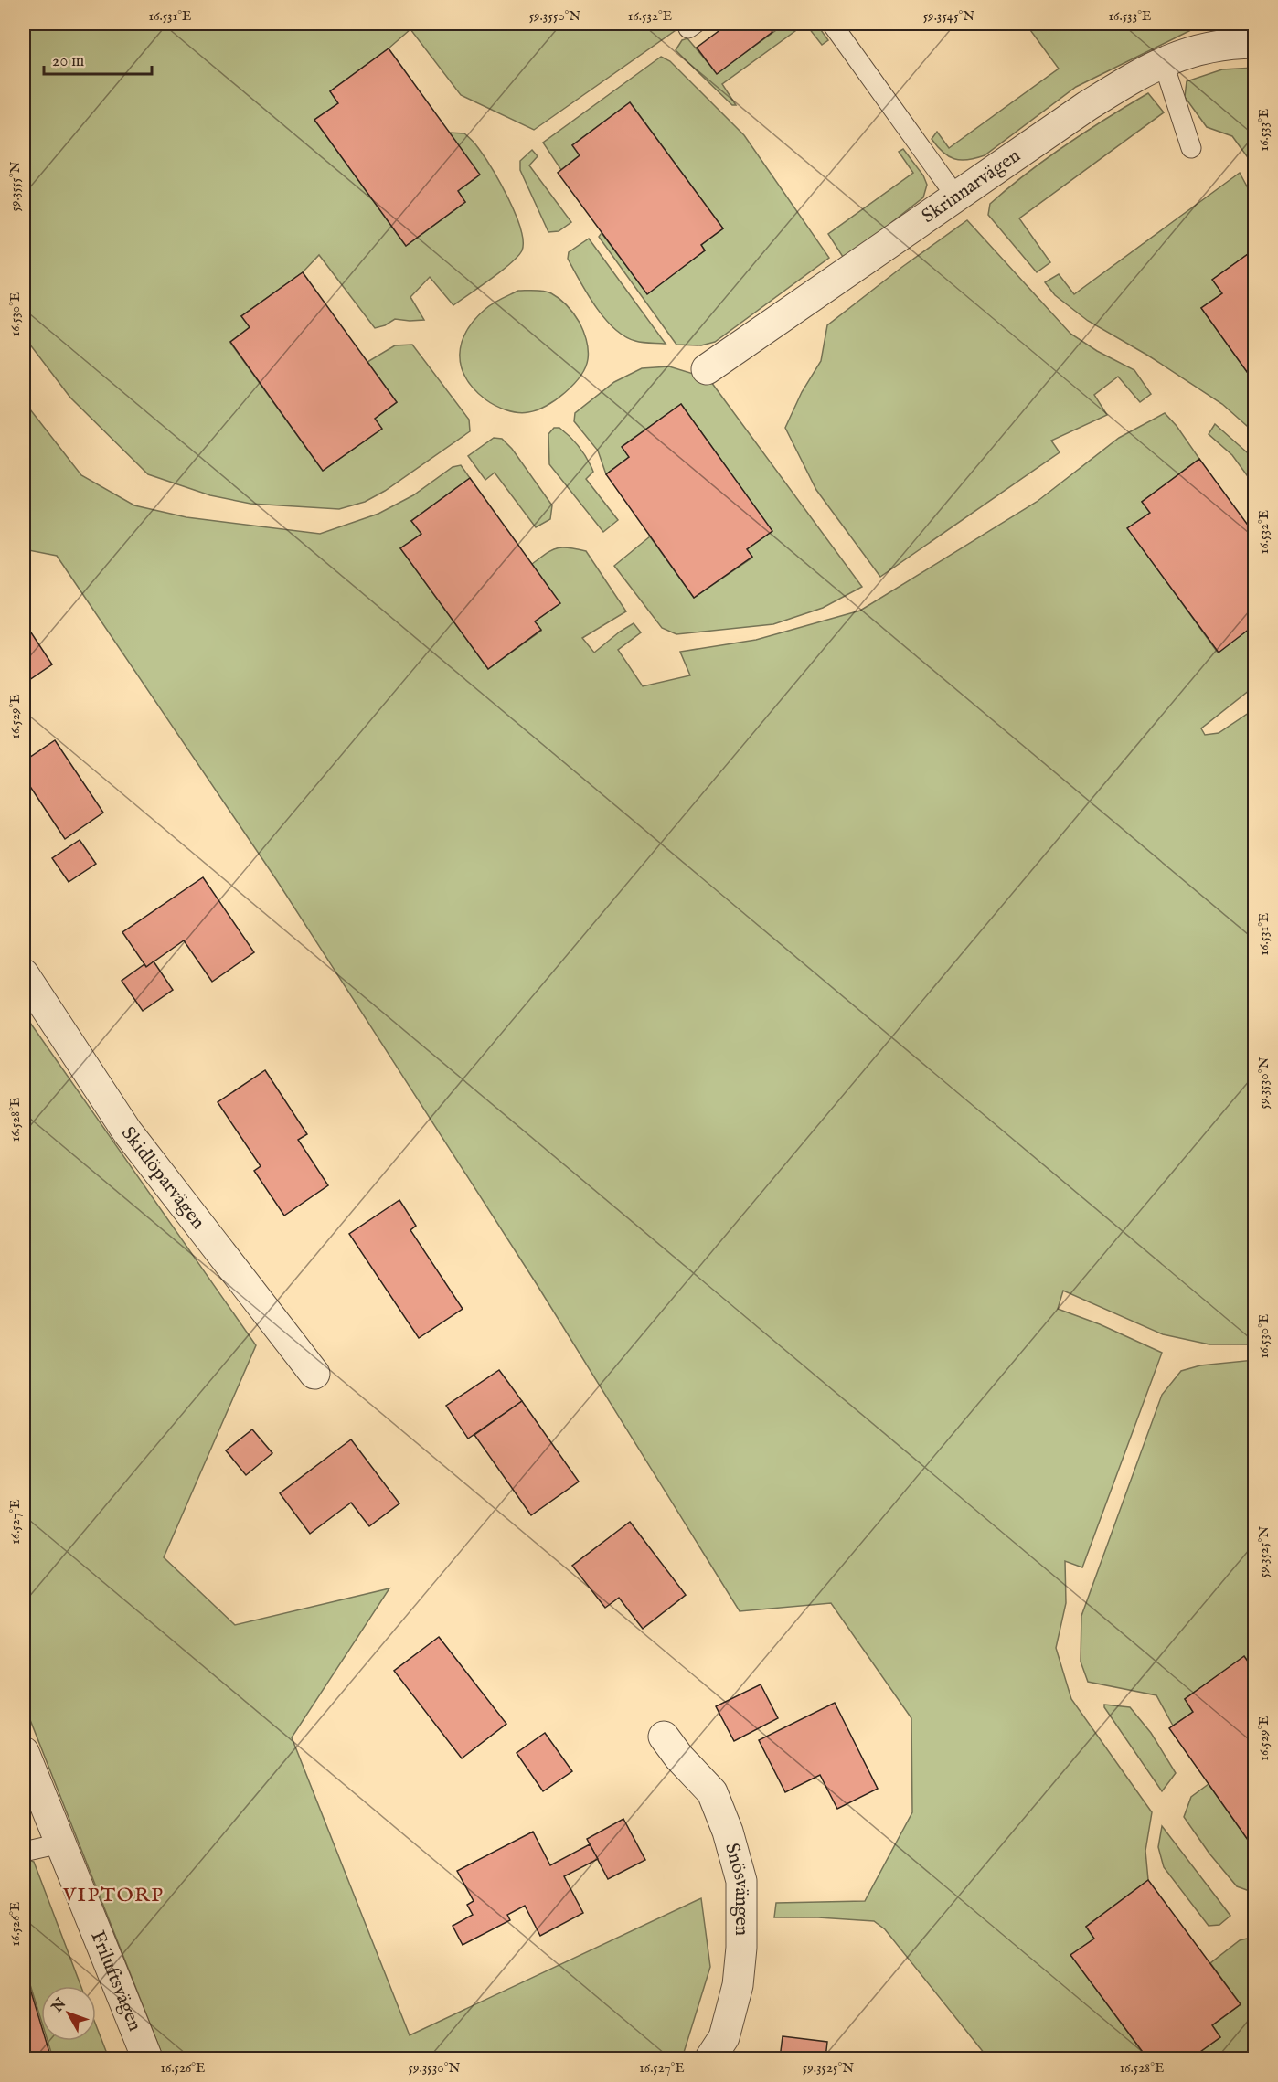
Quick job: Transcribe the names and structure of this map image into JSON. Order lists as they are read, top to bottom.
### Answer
{
  "streets": {
    "street": [
      "Skrinnarvägen",
      "Skidlöparvägen",
      "Snösvängen",
      "Friluftsvägen"
    ]
  },
  "districts": ["VIPTORP"],
  "scale_bar": "20 m",
  "north": "top left",
  "coordinates": [
    "16.531°E",
    "59.3550°N",
    "16.532°E",
    "59.3545°N",
    "16.533°E",
    "59.3555°N",
    "16.530°E",
    "16.529°E",
    "59.3530°N",
    "16.528°E",
    "16.527°E",
    "59.3525°N",
    "16.526°E"
  ]
}
